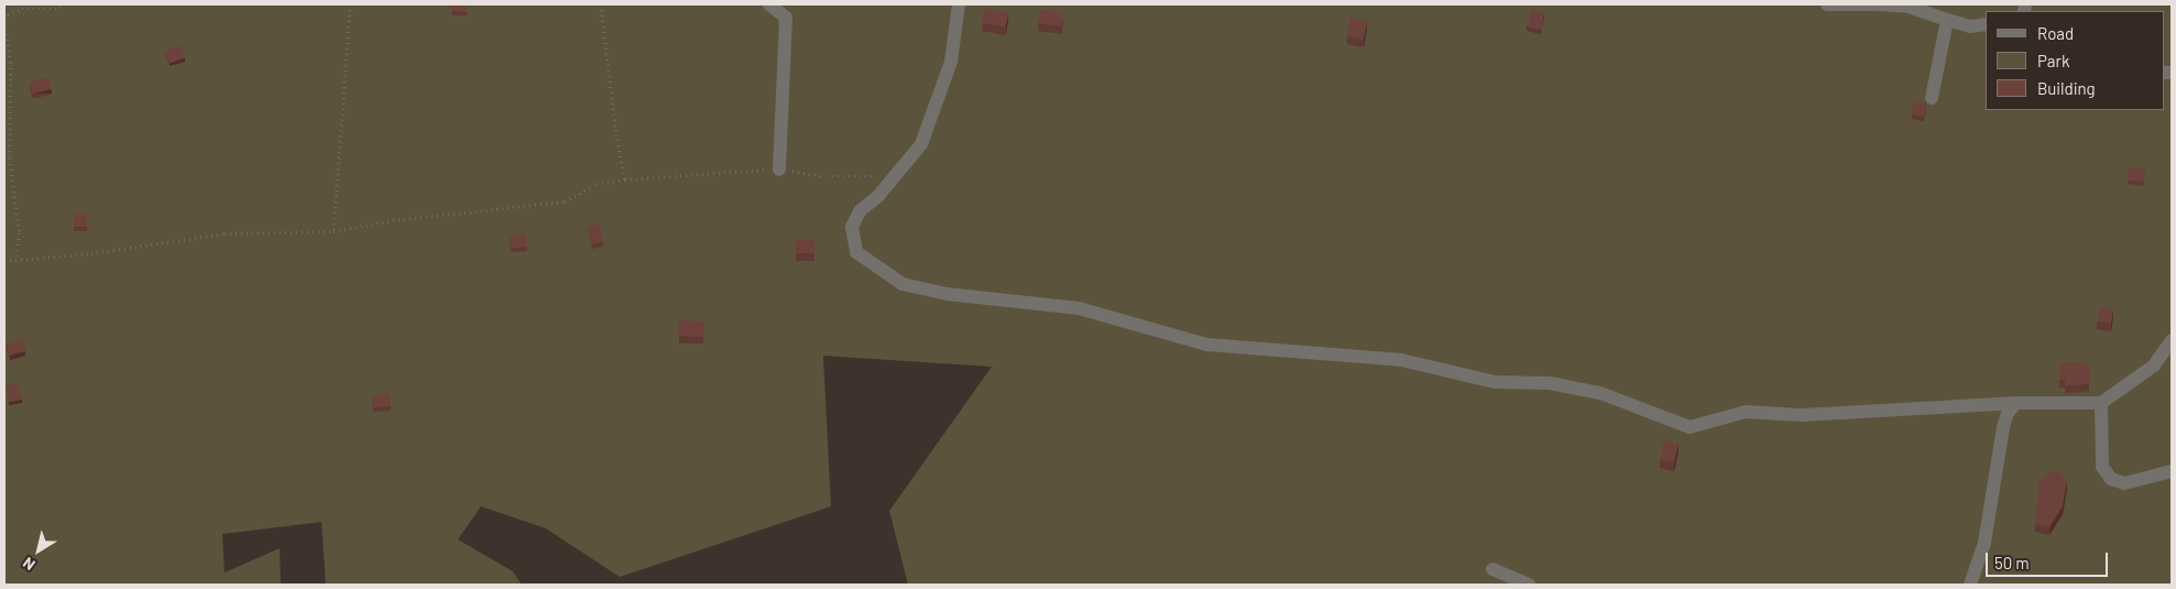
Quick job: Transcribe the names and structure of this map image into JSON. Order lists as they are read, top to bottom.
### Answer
{
  "legend": ["Road", "Park", "Building"],
  "scale_bar": "50 m",
  "north": "bottom left"
}
